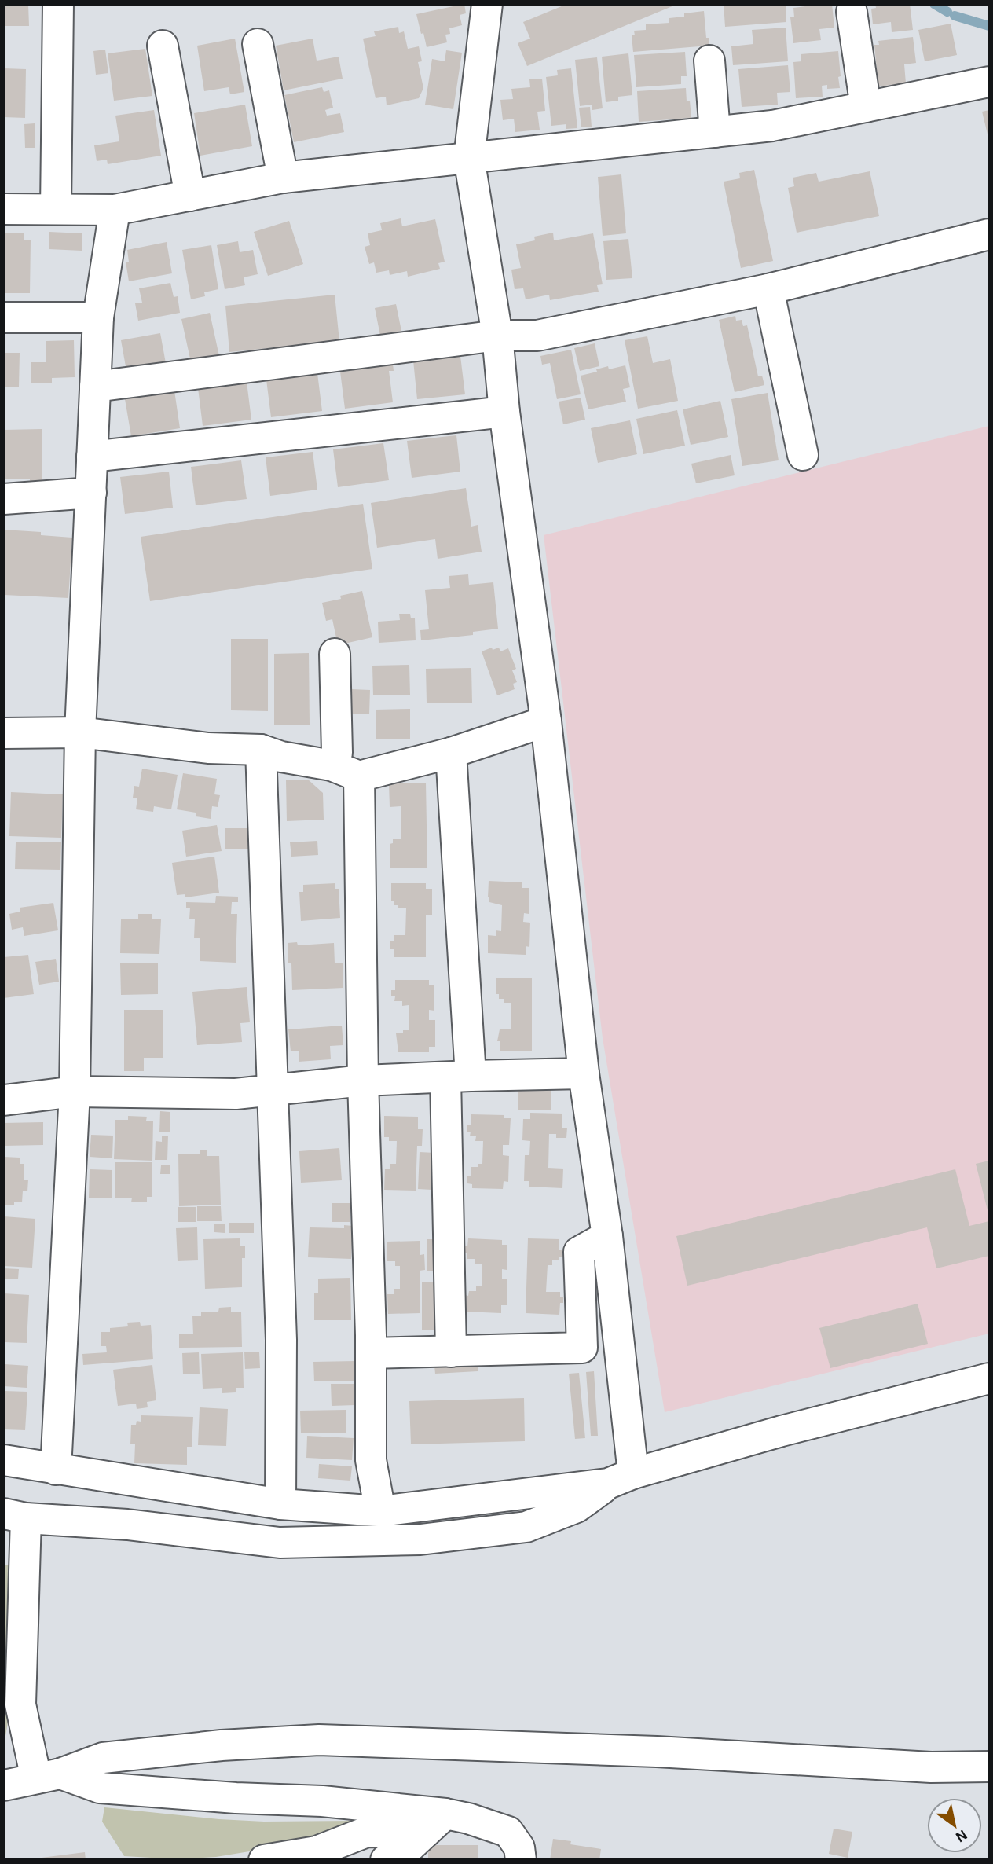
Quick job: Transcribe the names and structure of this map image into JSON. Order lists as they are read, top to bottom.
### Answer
{
  "north": "bottom right"
}
